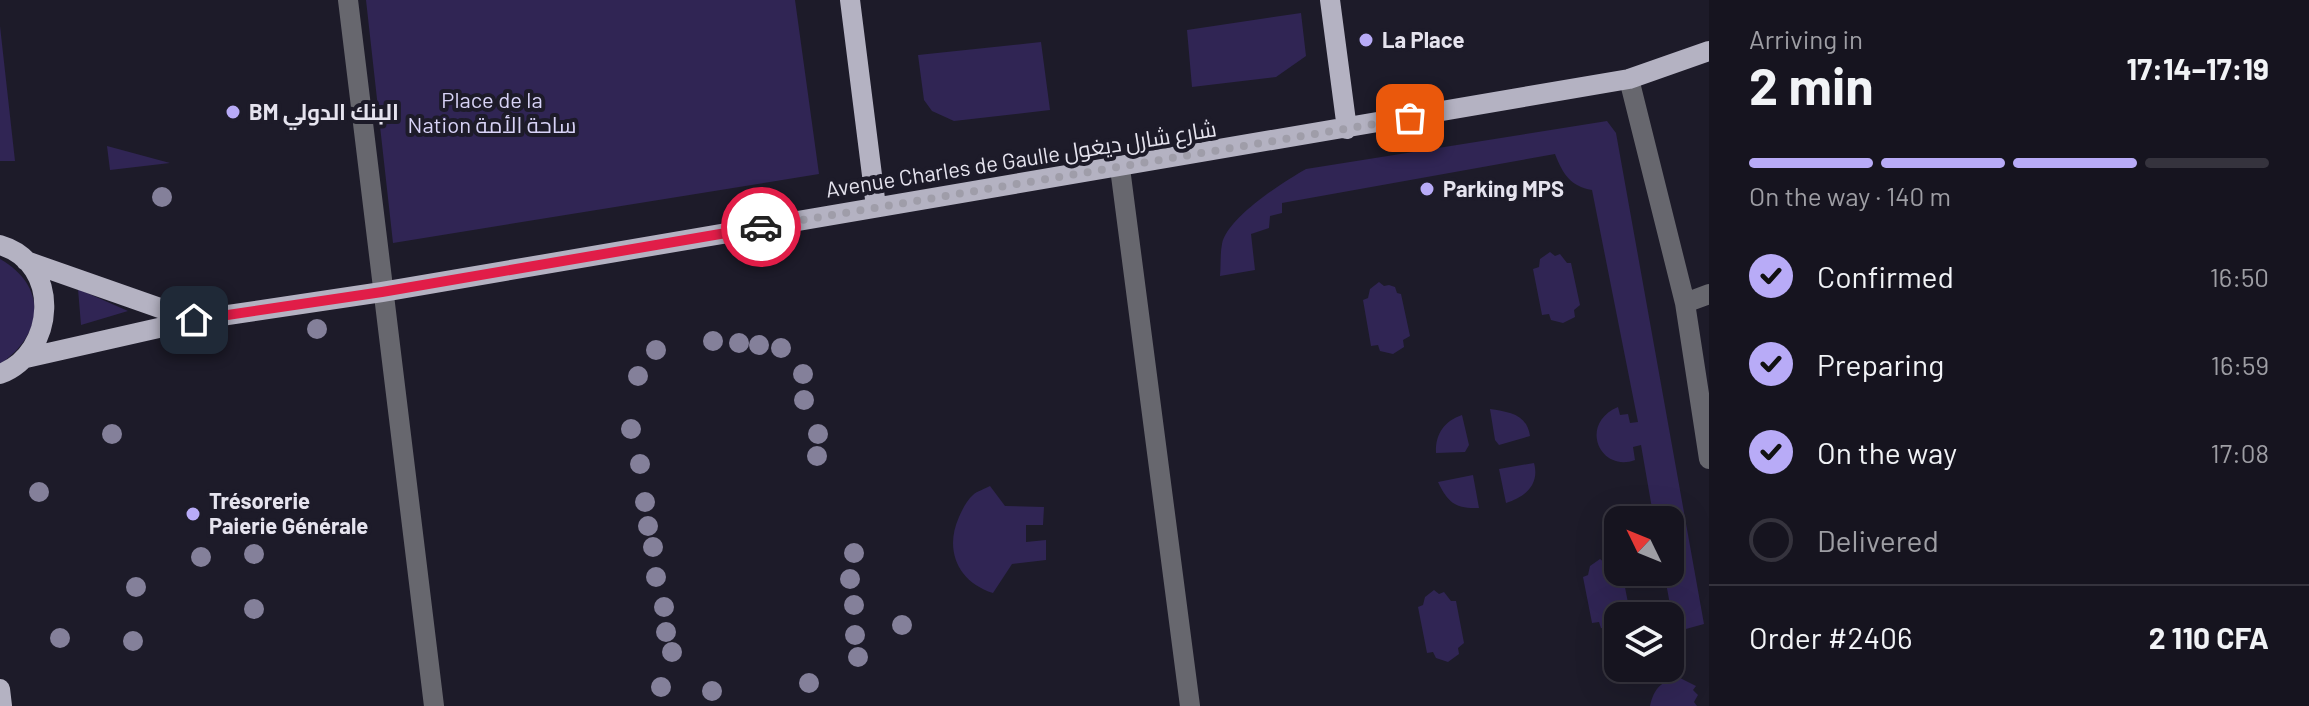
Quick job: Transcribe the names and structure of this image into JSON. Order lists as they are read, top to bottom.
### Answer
{
  "streets": {
    "main road": ["Avenue Charles de Gaulle شارع شارل ديغول"]
  },
  "parks": ["Place de la Nation ساحة الأمة"],
  "places": [
    "La Place",
    "BM البنك الدولي",
    "Parking MPS",
    "Trésorerie Paierie Générale"
  ],
  "north": "top left",
  "page": {
    "heading": ["2 min", "Arriving in", "17:14–17:19"],
    "panel": ["Order #2406", "2 110 CFA"],
    "bar": "On the way · 140 m",
    "list": [
      ["Confirmed", "16:50"],
      ["Preparing", "16:59"],
      ["On the way", "17:08"],
      "Delivered"
    ]
  }
}
